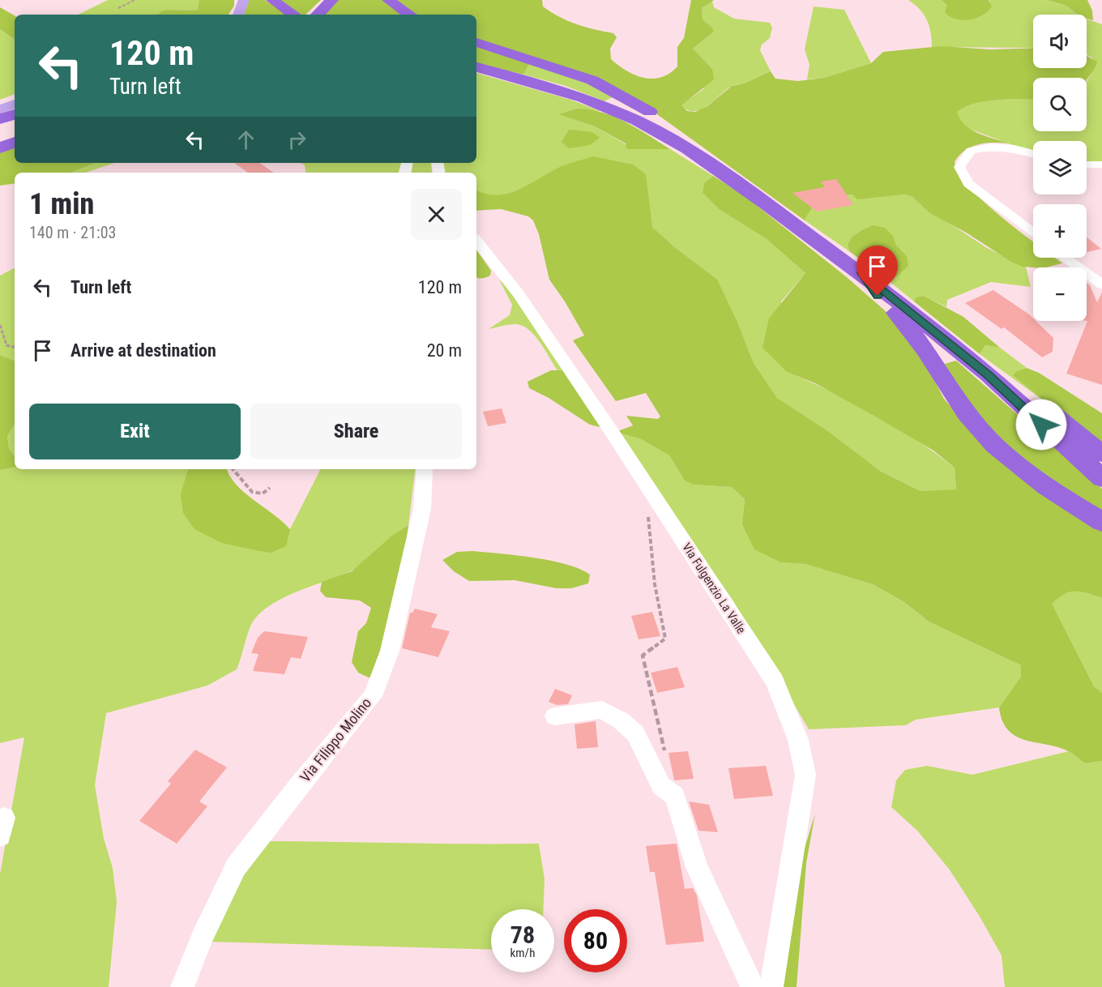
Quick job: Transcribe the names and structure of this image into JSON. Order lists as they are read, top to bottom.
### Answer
{
  "streets": {
    "street": ["Via Fulgenzio La Valle", "Via Filippo Molino"]
  },
  "page": {
    "map_buttons": ["+", "−"],
    "turn": ["120 m", "Turn left"],
    "heading": ["1 min", "140 m · 21:03"],
    "list": [
      {
        "name": "Turn left",
        "value": "120 m"
      },
      {
        "name": "Arrive at destination",
        "value": "20 m"
      }
    ],
    "buttons": ["Exit", "Share"],
    "speed": "78 km/h",
    "limit": "80"
  }
}
